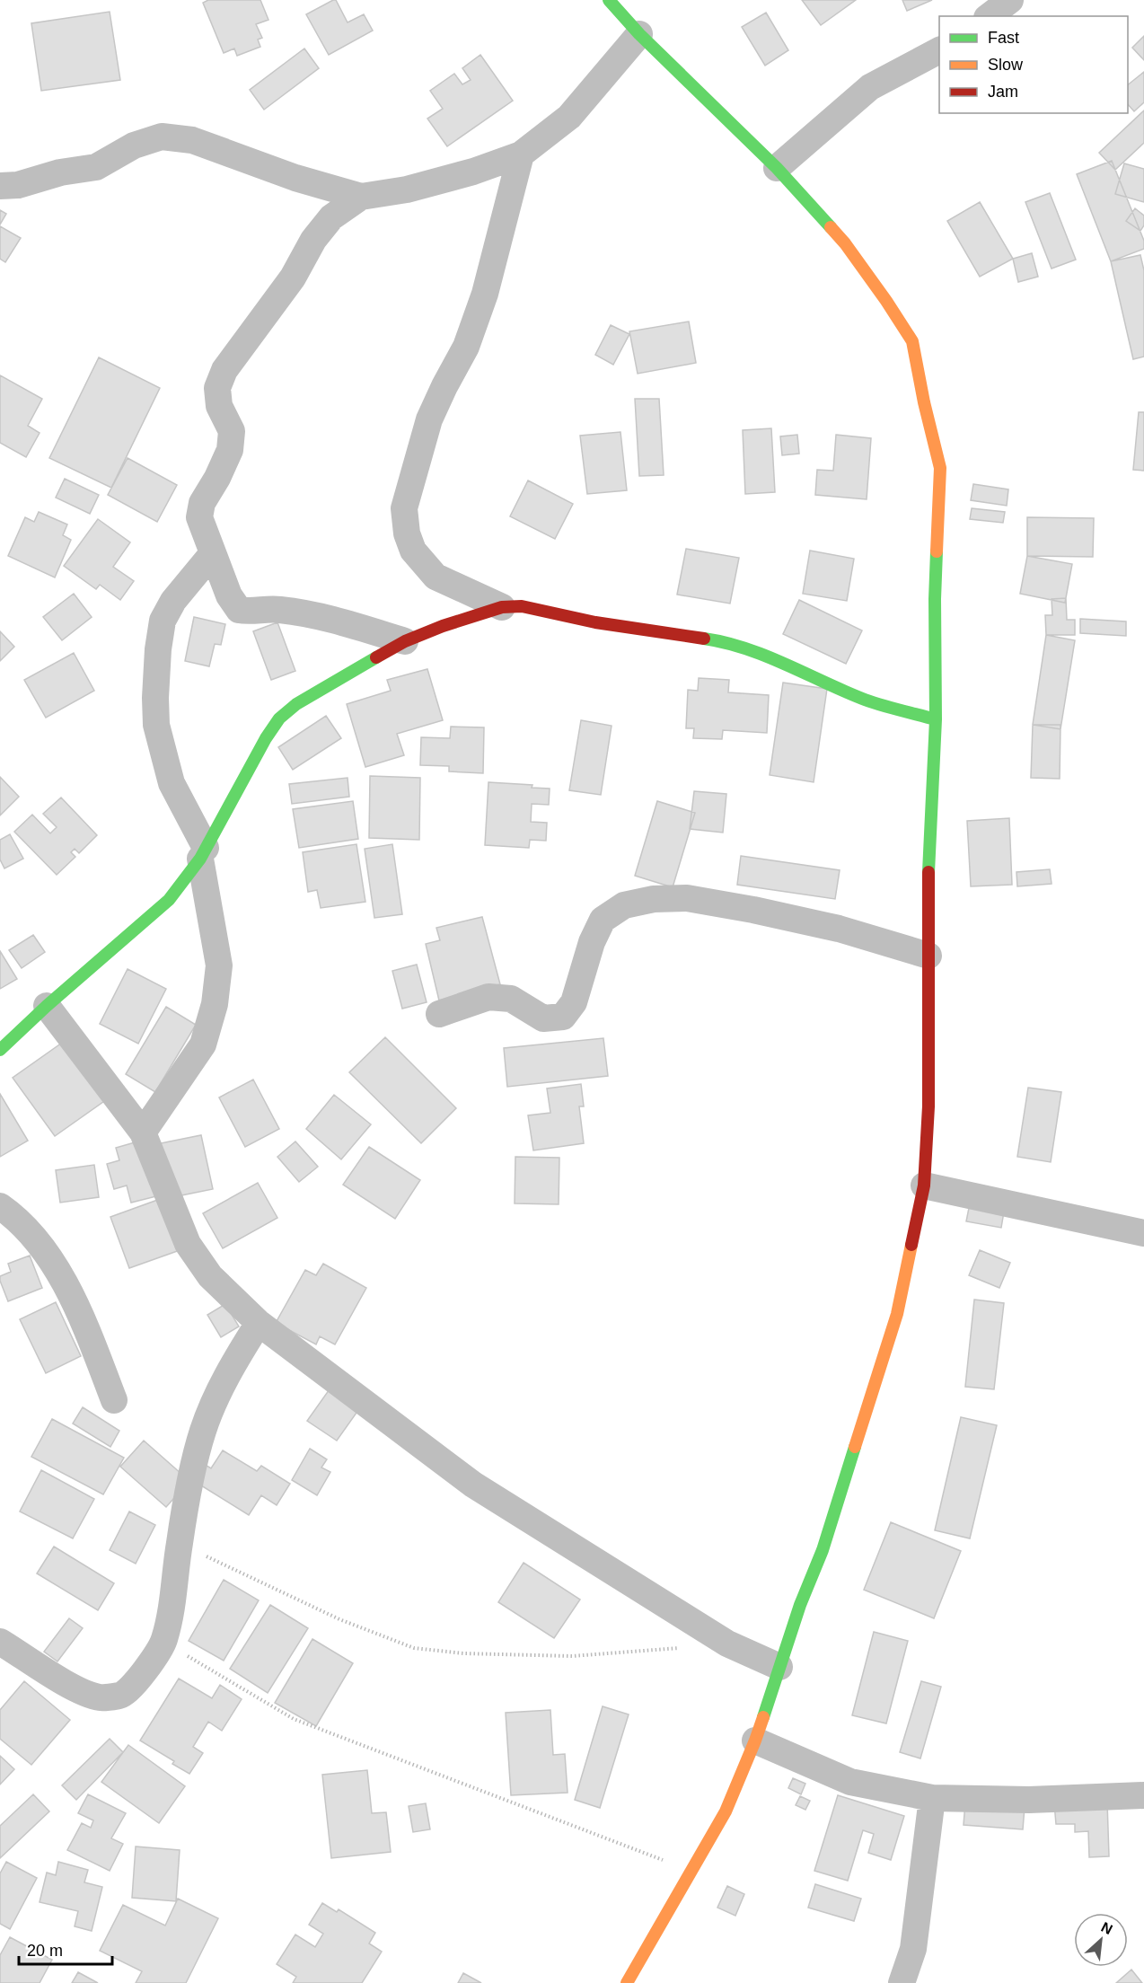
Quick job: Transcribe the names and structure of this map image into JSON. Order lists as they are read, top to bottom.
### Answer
{
  "legend": ["Fast", "Slow", "Jam"],
  "scale_bar": "20 m",
  "north": "top right"
}
